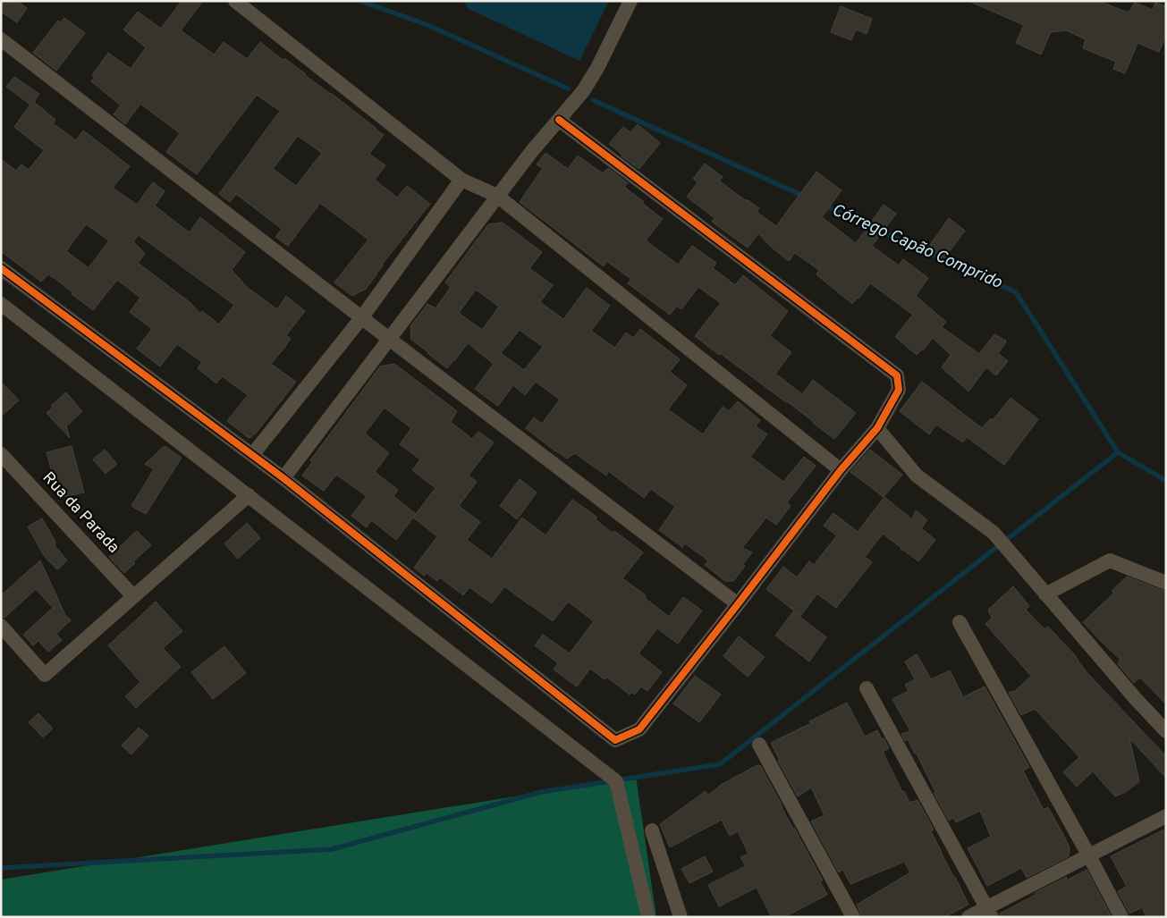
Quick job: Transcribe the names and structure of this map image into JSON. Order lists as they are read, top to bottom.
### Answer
{
  "streets": {
    "street": ["Rua da Parada"]
  },
  "water": ["Córrego Capão Comprido"]
}
